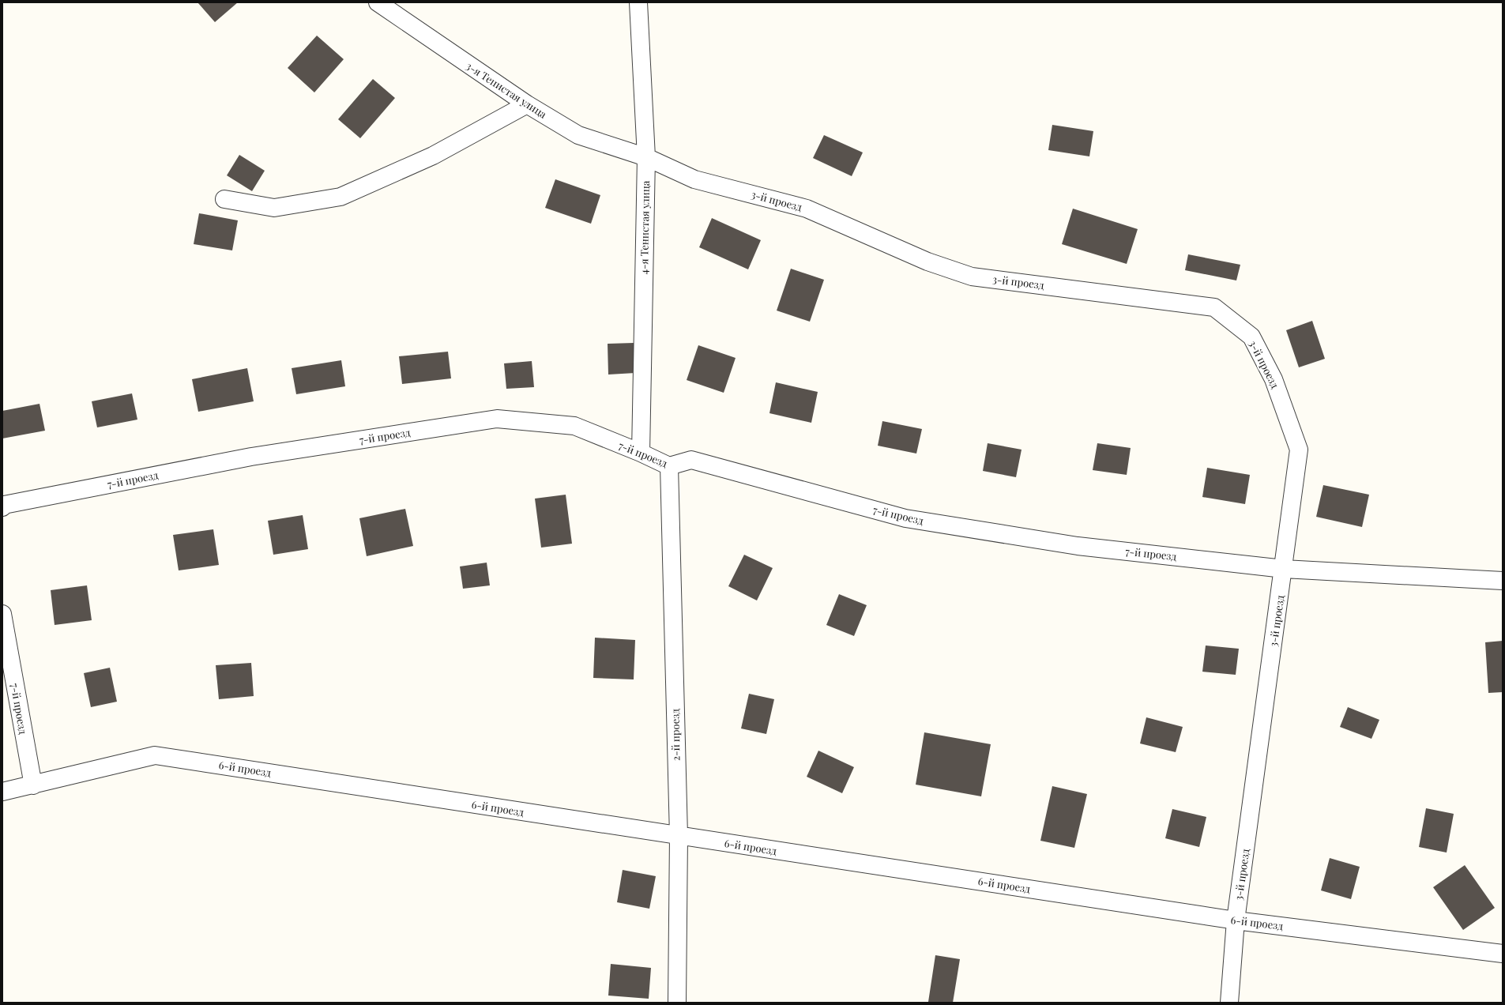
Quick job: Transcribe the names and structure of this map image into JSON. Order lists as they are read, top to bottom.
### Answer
{
  "streets": {
    "street": [
      "3-я Тенистая улица",
      "3-й проезд",
      "4-я Тенистая улица",
      "7-й проезд",
      "2-й проезд",
      "6-й проезд"
    ]
  },
  "crossings": [
    ["3-я Тенистая улица", "3-й проезд"],
    ["3-я Тенистая улица", "4-я Тенистая улица"],
    ["3-й проезд", "4-я Тенистая улица"],
    ["3-й проезд", "7-й проезд"],
    ["3-й проезд", "6-й проезд"],
    ["4-я Тенистая улица", "7-й проезд"],
    ["7-й проезд", "2-й проезд"],
    ["7-й проезд", "6-й проезд"],
    ["2-й проезд", "6-й проезд"]
  ]
}
